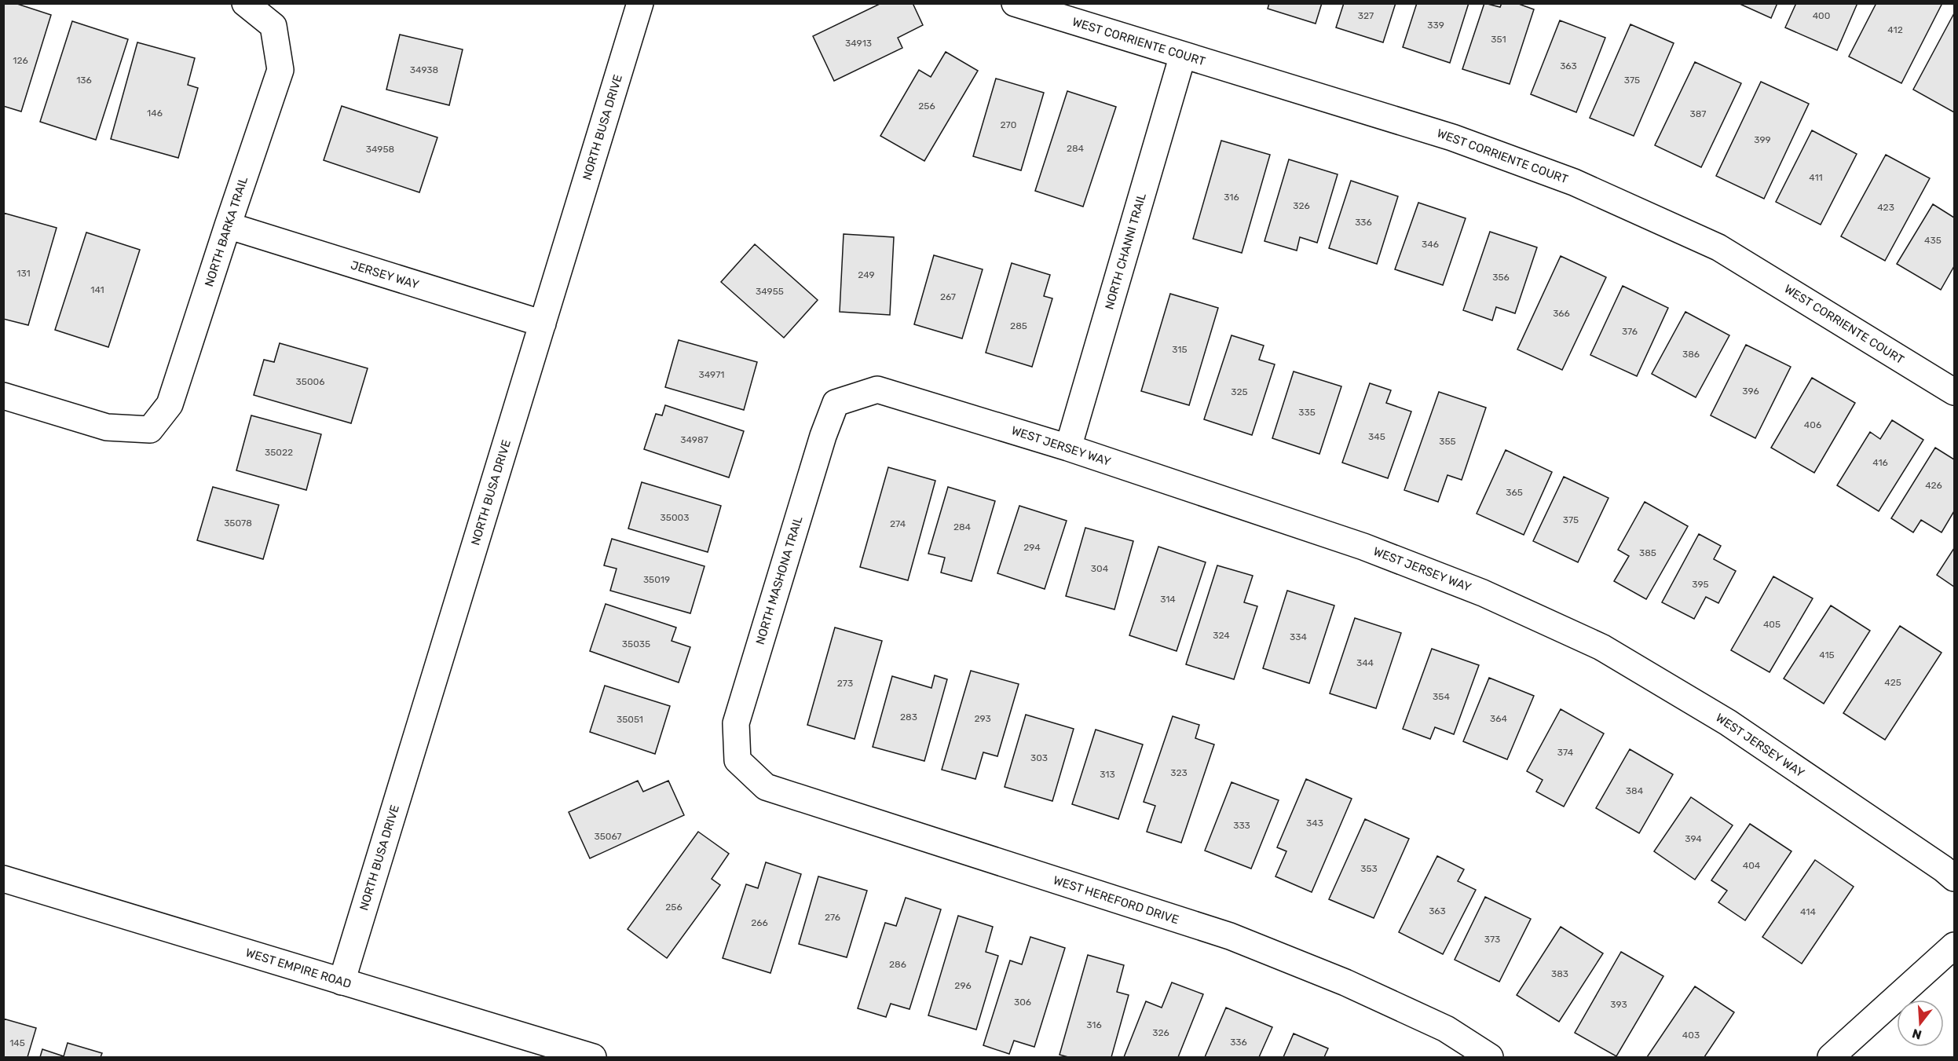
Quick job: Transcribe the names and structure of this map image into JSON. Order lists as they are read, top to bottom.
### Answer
{
  "streets": {
    "street": [
      "WEST CORRIENTE COURT",
      "NORTH BUSA DRIVE",
      "NORTH BARKA TRAIL",
      "NORTH CHANNI TRAIL",
      "JERSEY WAY",
      "WEST JERSEY WAY",
      "NORTH MASHONA TRAIL",
      "WEST HEREFORD DRIVE",
      "WEST EMPIRE ROAD"
    ]
  },
  "crossings": [
    ["WEST CORRIENTE COURT", "NORTH CHANNI TRAIL"],
    ["NORTH BUSA DRIVE", "JERSEY WAY"],
    ["NORTH BUSA DRIVE", "WEST EMPIRE ROAD"],
    ["NORTH BARKA TRAIL", "JERSEY WAY"],
    ["NORTH CHANNI TRAIL", "WEST JERSEY WAY"],
    ["WEST JERSEY WAY", "NORTH MASHONA TRAIL"],
    ["NORTH MASHONA TRAIL", "WEST HEREFORD DRIVE"]
  ],
  "house_numbers": [
    "327",
    "400",
    "339",
    "412",
    "351",
    "34913",
    "126",
    "363",
    "34938",
    "136",
    "375",
    "256",
    "146",
    "387",
    "270",
    "399",
    "284",
    "34958",
    "411",
    "316",
    "326",
    "423",
    "336",
    "435",
    "346",
    "131",
    "249",
    "356",
    "141",
    "34955",
    "267",
    "366",
    "285",
    "376",
    "315",
    "386",
    "34971",
    "35006",
    "396",
    "325",
    "335",
    "406",
    "345",
    "34987",
    "355",
    "35022",
    "416",
    "426",
    "365",
    "35003",
    "375",
    "35078",
    "274",
    "284",
    "294",
    "385",
    "304",
    "35019",
    "395",
    "314",
    "405",
    "324",
    "334",
    "35035",
    "415",
    "344",
    "425",
    "273",
    "354",
    "283",
    "293",
    "364",
    "35051",
    "374",
    "303",
    "323",
    "313",
    "384",
    "343",
    "333",
    "35067",
    "394",
    "404",
    "353",
    "256",
    "363",
    "414",
    "276",
    "266",
    "373",
    "286",
    "383",
    "296",
    "306",
    "393",
    "316",
    "326",
    "403",
    "336",
    "145"
  ],
  "north": "bottom"
}
